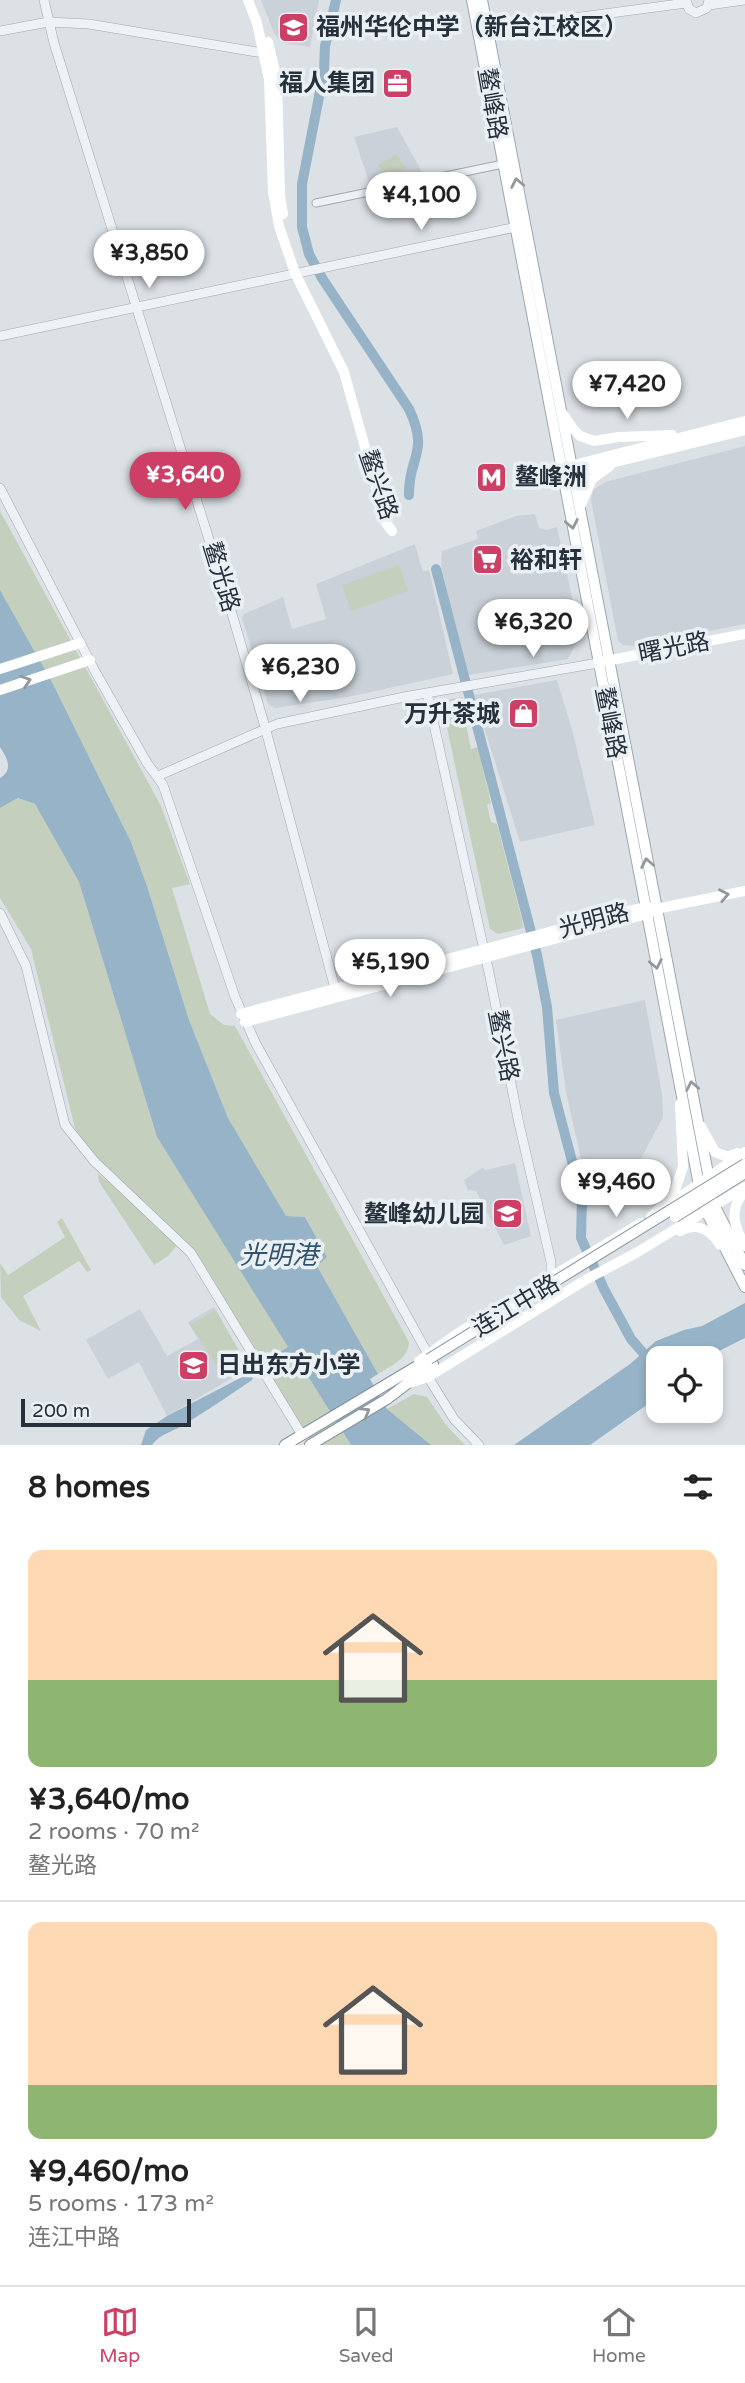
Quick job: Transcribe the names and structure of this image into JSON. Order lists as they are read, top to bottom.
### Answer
{
  "streets": {
    "main road": [
      "鳌峰路",
      "鳌兴路",
      "曙光路",
      "光明路",
      "连江中路"
    ],
    "street": ["鳌光路"]
  },
  "crossings": [
    ["鳌峰路", "曙光路"],
    ["鳌峰路", "光明路"],
    ["鳌兴路", "曙光路"],
    ["鳌兴路", "光明路"],
    ["鳌光路", "曙光路"],
    ["鳌光路", "光明路"]
  ],
  "water": ["光明港"],
  "places": {
    "school or university": ["福州华伦中学（新台江校区）", "鳌峰幼儿园", "日出东方小学"],
    "office": ["福人集团"],
    "metro station": ["鳌峰洲"],
    "supermarket": ["裕和轩"],
    "shop": ["万升茶城"]
  },
  "scale_bar": "200 m",
  "page": {
    "price": [
      "¥4,100",
      "¥3,850",
      "¥7,420",
      "¥3,640",
      "¥6,320",
      "¥6,230",
      "¥5,190",
      "¥9,460"
    ],
    "scale": "200 m",
    "heading": "8 homes",
    "list": [
      {
        "name": "¥3,640/mo",
        "note": "2 rooms · 70 m² · 鳌光路"
      },
      {
        "name": "¥9,460/mo",
        "note": "5 rooms · 173 m² · 连江中路"
      }
    ],
    "tabs": ["Map", "Saved", "Home"]
  }
}
